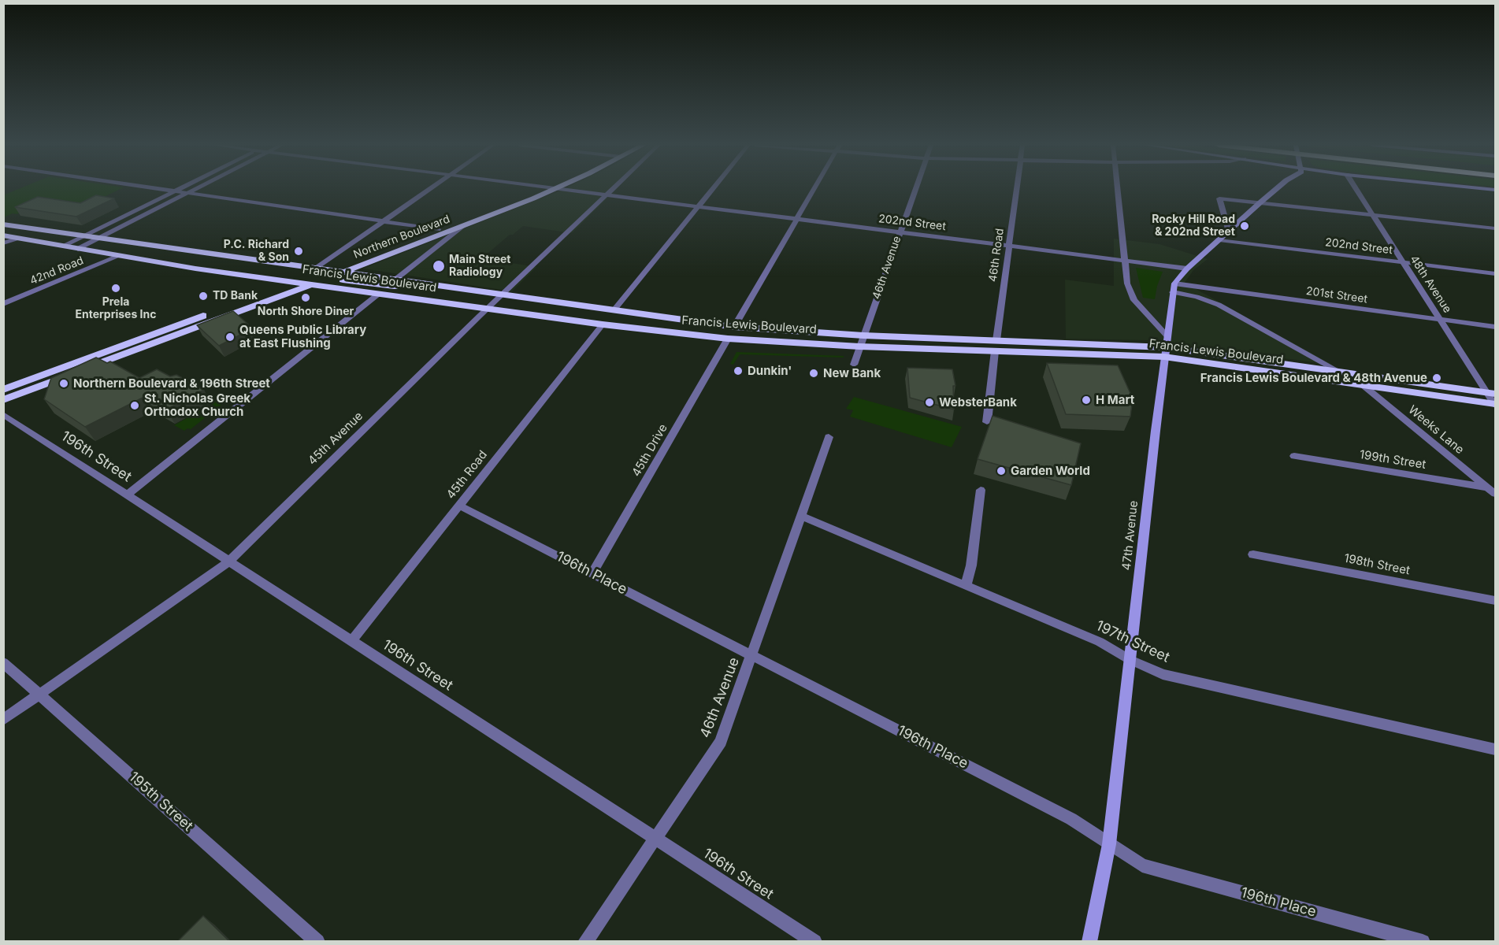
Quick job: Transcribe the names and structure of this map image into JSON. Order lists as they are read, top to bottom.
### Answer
{
  "streets": {
    "main road": ["Northern Boulevard", "Francis Lewis Boulevard"],
    "street": [
      "202nd Street",
      "46th Road",
      "46th Avenue",
      "42nd Road",
      "48th Avenue",
      "201st Street",
      "Weeks Lane",
      "45th Avenue",
      "45th Drive",
      "196th Street",
      "199th Street",
      "45th Road",
      "47th Avenue",
      "198th Street",
      "196th Place",
      "197th Street",
      "195th Street"
    ]
  },
  "crossings": [
    ["202nd Street", "46th Road"],
    ["202nd Street", "46th Avenue"],
    ["202nd Street", "48th Avenue"],
    ["202nd Street", "45th Avenue"],
    ["Northern Boulevard", "Francis Lewis Boulevard"],
    ["46th Road", "Francis Lewis Boulevard"],
    ["46th Avenue", "Francis Lewis Boulevard"],
    ["46th Avenue", "196th Street"],
    ["46th Avenue", "196th Place"],
    ["46th Avenue", "197th Street"],
    ["42nd Road", "Francis Lewis Boulevard"],
    ["Francis Lewis Boulevard", "48th Avenue"],
    ["Francis Lewis Boulevard", "Weeks Lane"],
    ["Francis Lewis Boulevard", "45th Avenue"],
    ["Francis Lewis Boulevard", "45th Drive"],
    ["Francis Lewis Boulevard", "45th Road"],
    ["Francis Lewis Boulevard", "47th Avenue"],
    ["48th Avenue", "201st Street"],
    ["201st Street", "47th Avenue"],
    ["Weeks Lane", "199th Street"],
    ["45th Avenue", "196th Street"],
    ["45th Avenue", "195th Street"],
    ["45th Drive", "196th Place"],
    ["196th Street", "45th Road"],
    ["45th Road", "196th Place"],
    ["47th Avenue", "196th Place"],
    ["47th Avenue", "197th Street"]
  ],
  "places": [
    "Rocky Hill Road & 202nd Street",
    "P.C. Richard & Son",
    "Main Street Radiology",
    "Prela Enterprises Inc",
    "TD Bank",
    "North Shore Diner",
    "Queens Public Library at East Flushing",
    "Dunkin'",
    "New Bank",
    "Francis Lewis Boulevard & 48th Avenue",
    "Northern Boulevard & 196th Street",
    "H Mart",
    "WebsterBank",
    "St. Nicholas Greek Orthodox Church",
    "Garden World"
  ]
}
